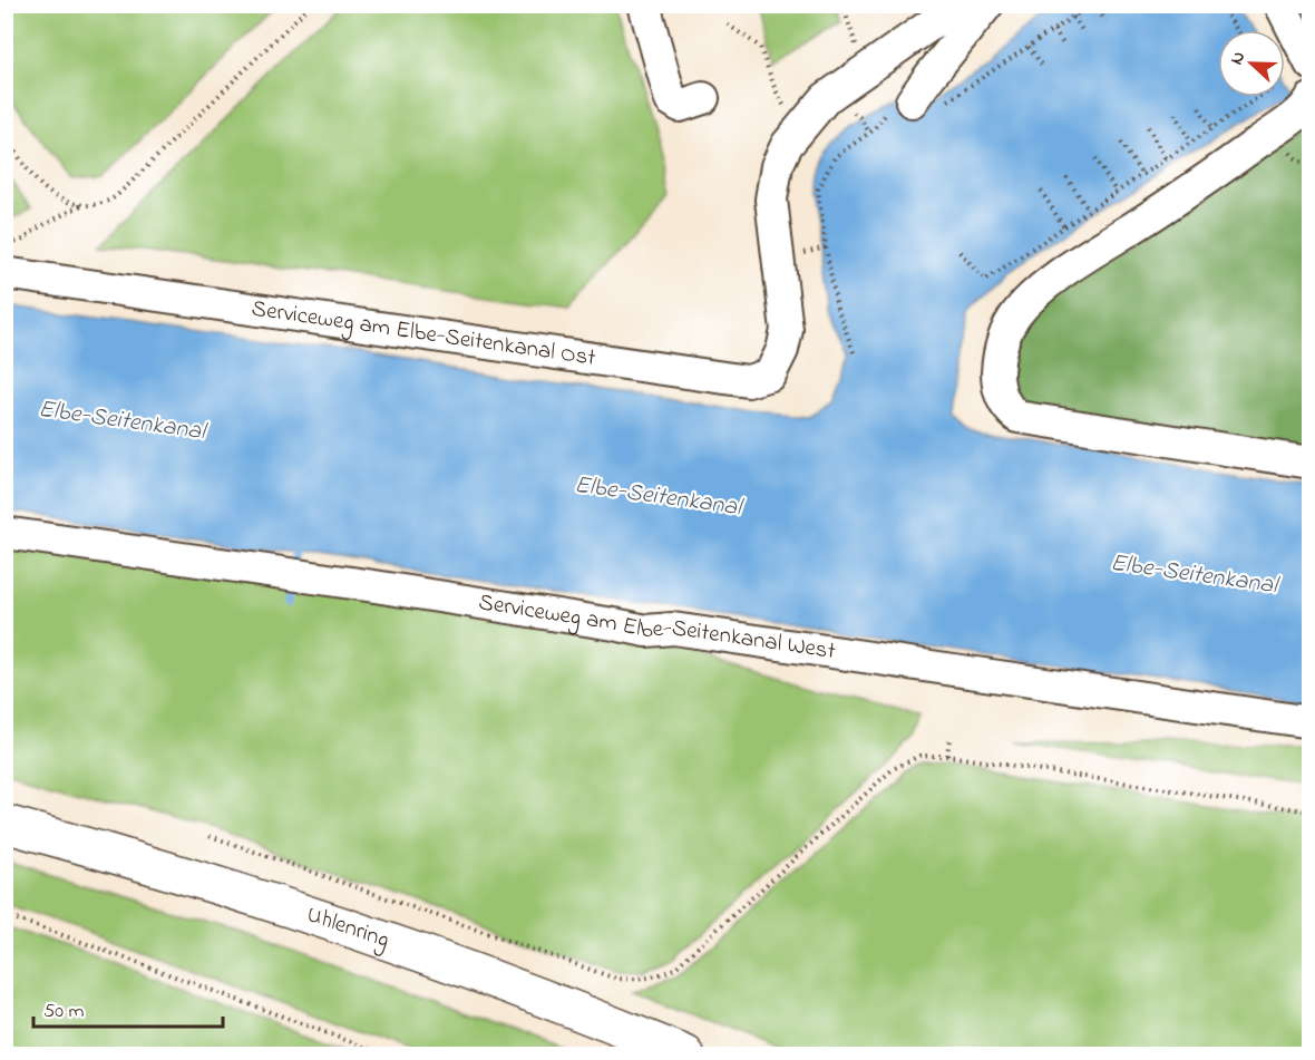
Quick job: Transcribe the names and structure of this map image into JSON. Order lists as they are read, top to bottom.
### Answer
{
  "streets": {
    "highway": ["Uhlenring"],
    "lane": ["Serviceweg am Elbe-Seitenkanal Ost", "Serviceweg am Elbe-Seitenkanal West"]
  },
  "water": ["Elbe-Seitenkanal"],
  "scale_bar": "50 m",
  "north": "left"
}
